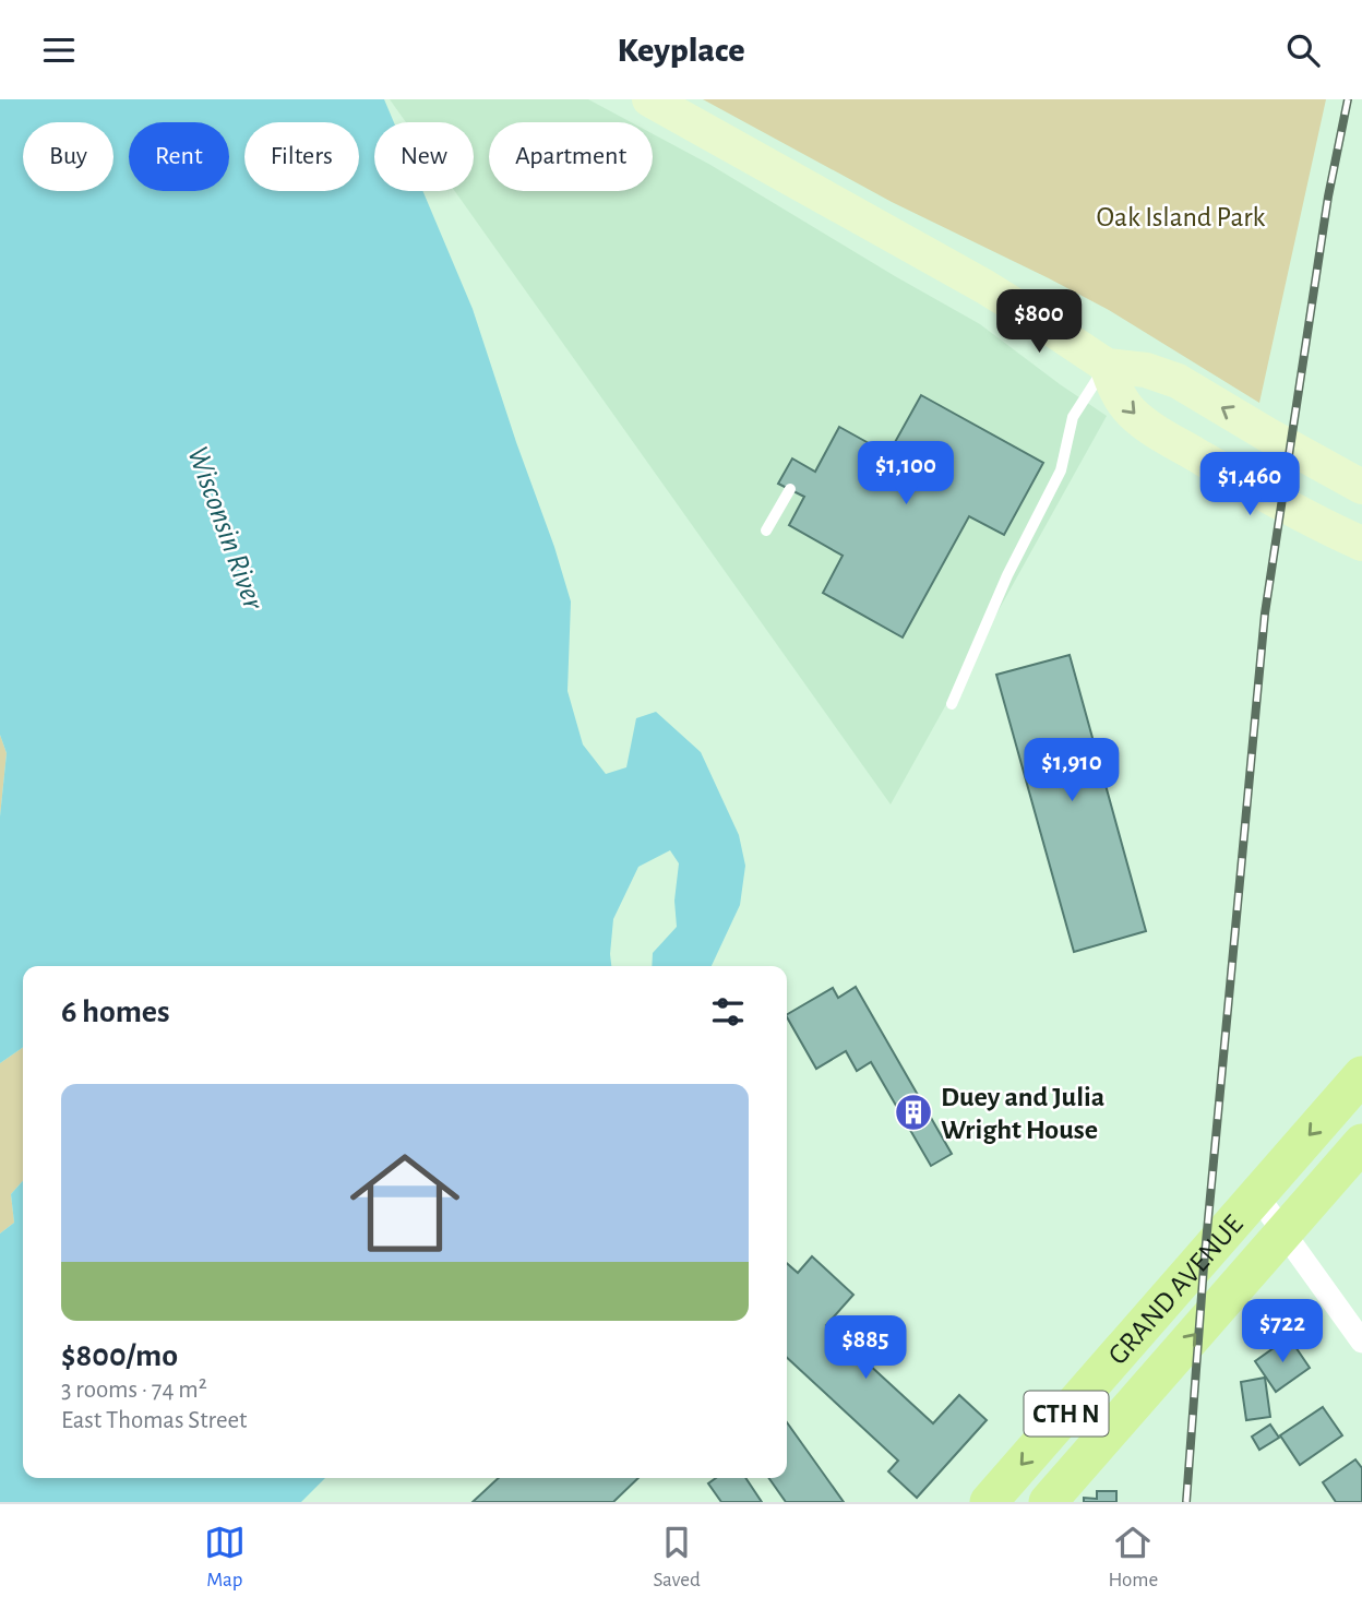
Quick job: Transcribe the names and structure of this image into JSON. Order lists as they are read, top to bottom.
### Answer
{
  "streets": {
    "main road": ["GRAND AVENUE", "CTH N"]
  },
  "water": ["Wisconsin River"],
  "parks": ["Oak Island Park"],
  "places": {
    "building": ["Duey and Julia Wright House"]
  },
  "page": {
    "header": "Keyplace",
    "chip": [
      "Buy",
      "Rent",
      "Filters",
      "New",
      "Apartment"
    ],
    "price": [
      "$800",
      "$1,100",
      "$1,460",
      "$1,910",
      "$722",
      "$885"
    ],
    "heading": "6 homes",
    "list": [
      {
        "name": "$800/mo",
        "note": "3 rooms · 74 m² · East Thomas Street"
      }
    ],
    "tabs": ["Map", "Saved", "Home"]
  }
}
